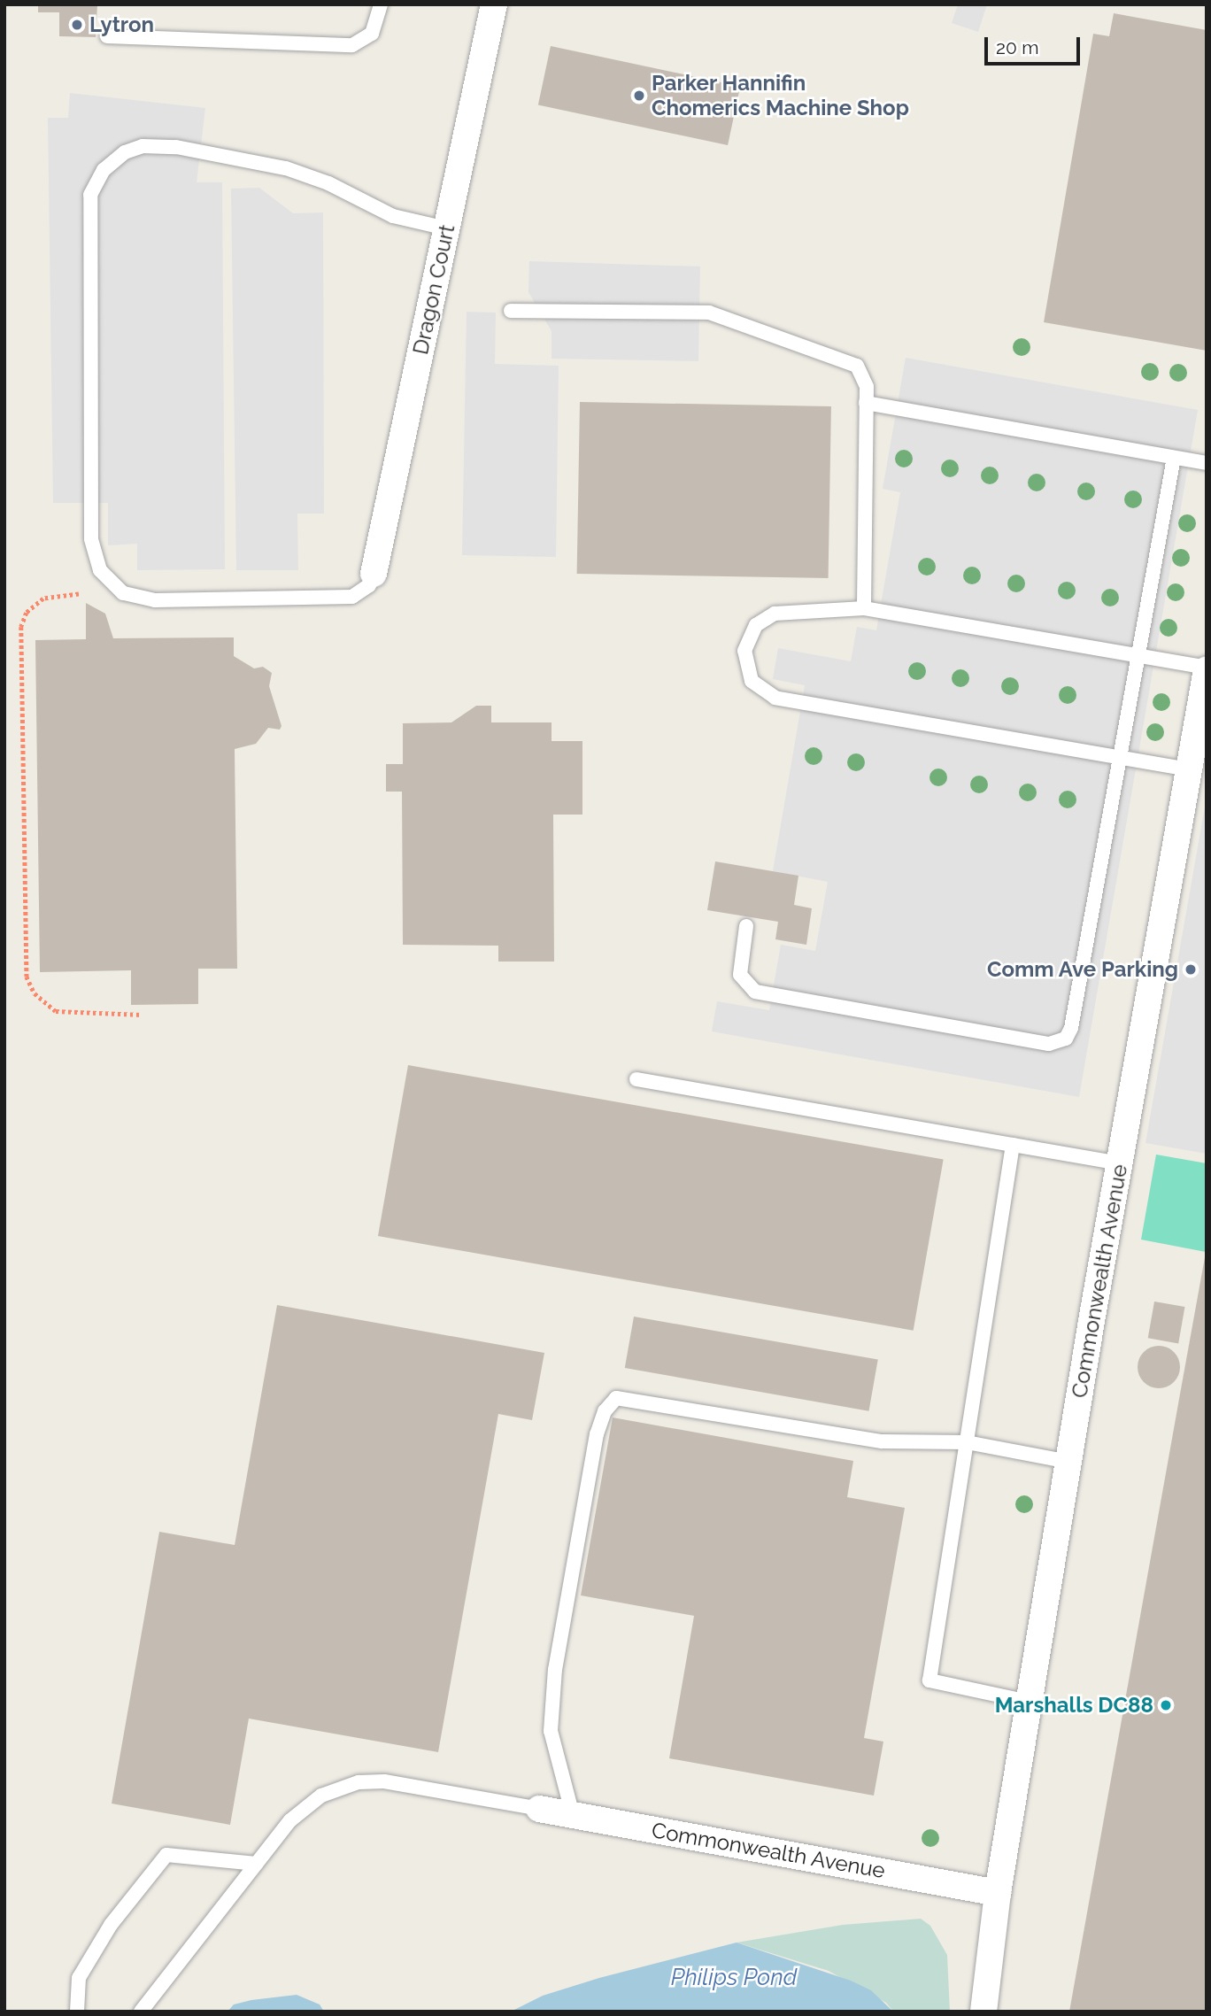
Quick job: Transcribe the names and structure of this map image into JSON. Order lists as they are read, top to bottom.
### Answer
{
  "streets": {
    "street": ["Dragon Court", "Commonwealth Avenue"]
  },
  "water": ["Philips Pond"],
  "places": [
    "Lytron",
    "Parker Hannifin Chomerics Machine Shop",
    "Comm Ave Parking",
    "Marshalls DC88"
  ],
  "scale_bar": "20 m"
}
